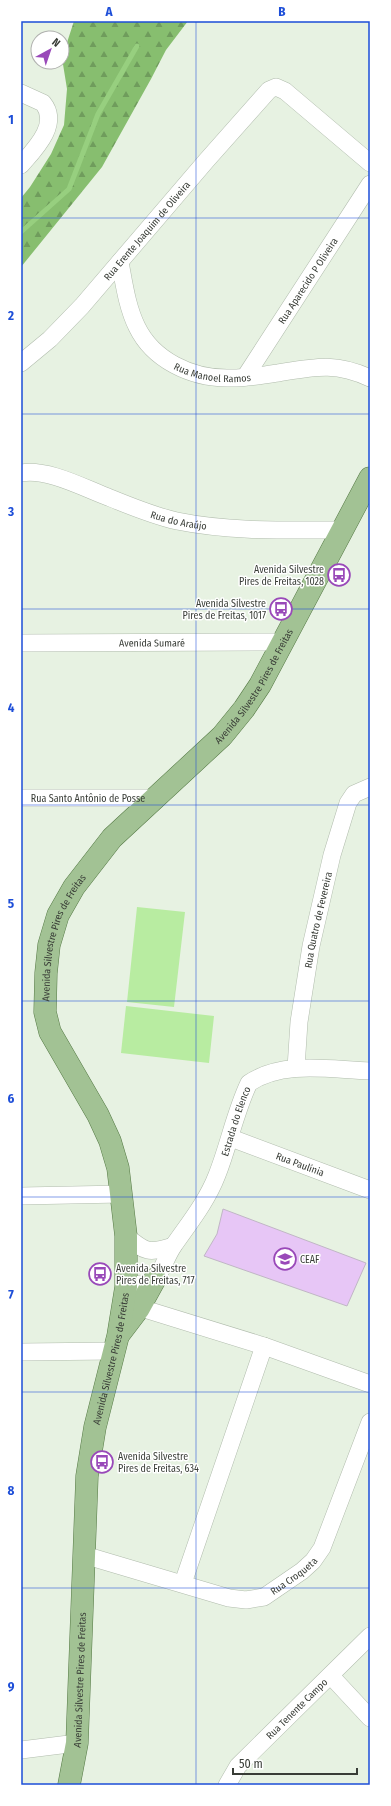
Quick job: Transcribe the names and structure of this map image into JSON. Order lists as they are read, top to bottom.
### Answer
{
  "streets": {
    "main road": ["Avenida Silvestre Pires de Freitas"],
    "street": [
      "Rua Erente Joaquim de Oliveira",
      "Rua Aparecido P Oliveira",
      "Rua Manoel Ramos",
      "Rua do Araújo",
      "Avenida Sumaré",
      "Rua Santo Antônio de Posse",
      "Rua Quatro de Fevereira",
      "Estrada do Elenco",
      "Rua Paulínia",
      "Rua Croqueta",
      "Rua Tenente Campo"
    ]
  },
  "crossings": [
    ["Rua Erente Joaquim de Oliveira", "Rua Manoel Ramos"],
    ["Rua Aparecido P Oliveira", "Rua Manoel Ramos"],
    ["Rua do Araújo", "Avenida Silvestre Pires de Freitas"],
    ["Avenida Sumaré", "Avenida Silvestre Pires de Freitas"],
    ["Avenida Silvestre Pires de Freitas", "Rua Santo Antônio de Posse"],
    ["Avenida Silvestre Pires de Freitas", "Rua Croqueta"],
    ["Rua Quatro de Fevereira", "Estrada do Elenco"],
    ["Estrada do Elenco", "Rua Paulínia"]
  ],
  "places": {
    "bus stop": [
      "Avenida Silvestre Pires de Freitas, 1028",
      "Avenida Silvestre Pires de Freitas, 1017",
      "Avenida Silvestre Pires de Freitas, 717",
      "Avenida Silvestre Pires de Freitas, 634"
    ],
    "school or university": ["CEAF"]
  },
  "scale_bar": "50 m",
  "north": "top right",
  "grid": {
    "columns": ["A", "B"],
    "rows": [
      "1",
      "2",
      "3",
      "4",
      "5",
      "6",
      "7",
      "8",
      "9"
    ]
  }
}
